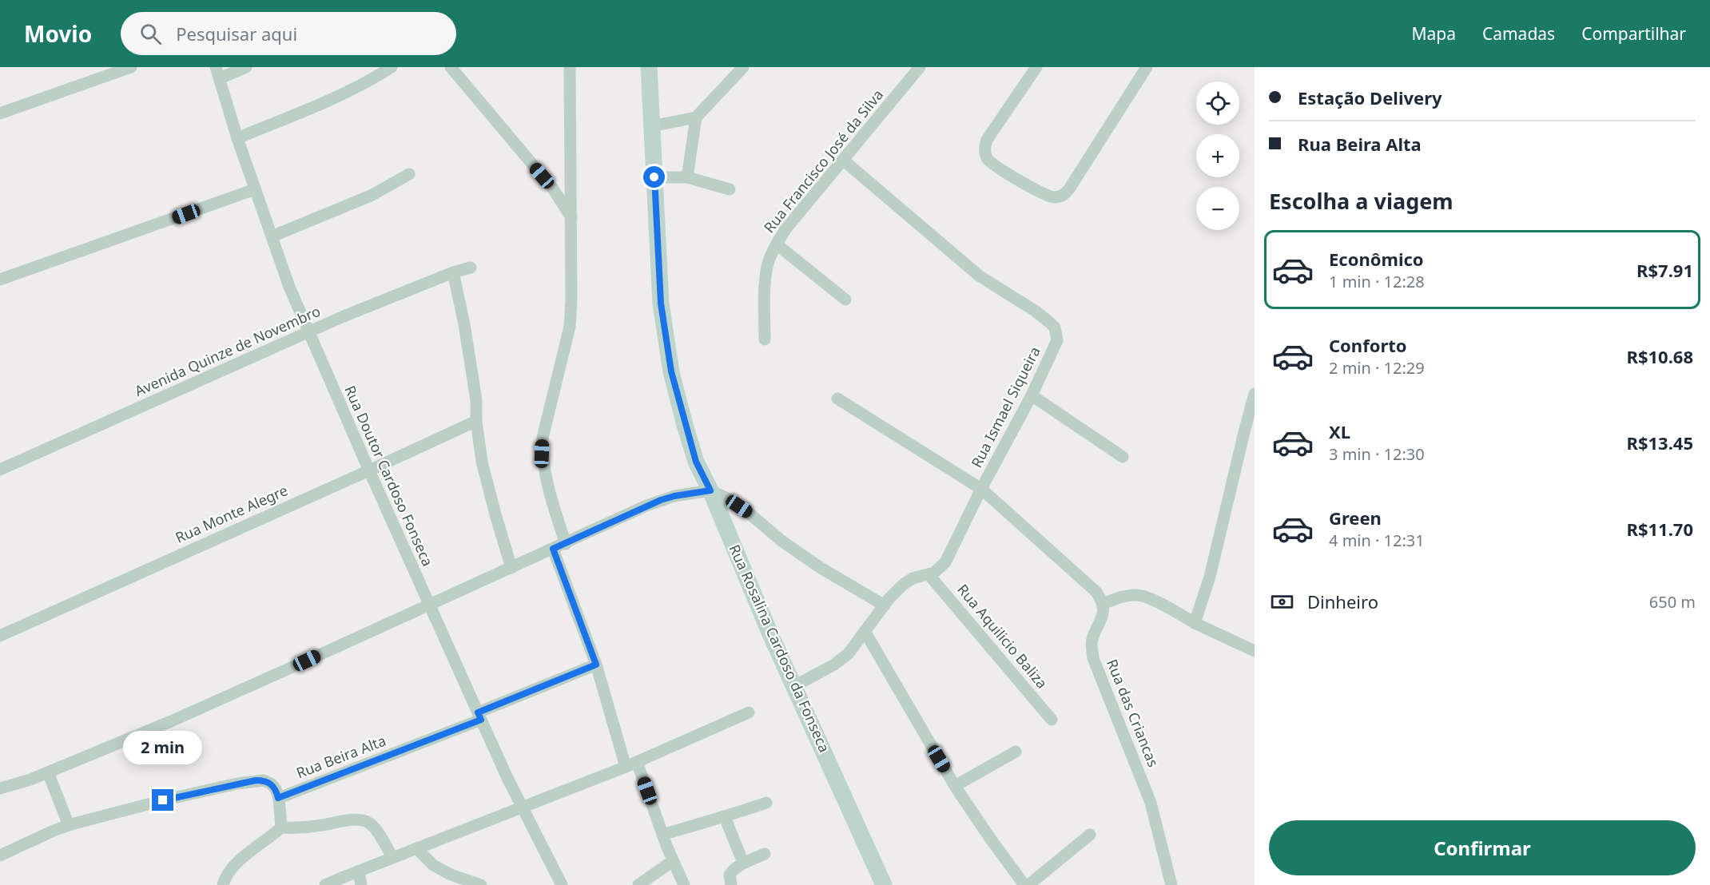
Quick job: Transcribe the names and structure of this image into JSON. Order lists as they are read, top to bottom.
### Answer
{
  "streets": {
    "street": [
      "Rua Francisco José da Silva",
      "Avenida Quinze de Novembro",
      "Rua Ismael Siqueira",
      "Rua Doutor Cardoso Fonseca",
      "Rua Monte Alegre",
      "Rua Aquilicio Baliza",
      "Rua Rosalina Cardoso da Fonseca",
      "Rua das Criancas",
      "Rua Beira Alta"
    ]
  },
  "crossings": [
    ["Rua Francisco José da Silva", "Rua Ismael Siqueira"],
    ["Avenida Quinze de Novembro", "Rua Doutor Cardoso Fonseca"],
    ["Rua Ismael Siqueira", "Rua Aquilicio Baliza"],
    ["Rua Ismael Siqueira", "Rua Rosalina Cardoso da Fonseca"],
    ["Rua Doutor Cardoso Fonseca", "Rua Monte Alegre"],
    ["Rua Doutor Cardoso Fonseca", "Rua Beira Alta"]
  ],
  "page": {
    "header": "Movio",
    "search": "Pesquisar aqui",
    "nav": ["Mapa", "Camadas", "Compartilhar"],
    "banner": ["Estação Delivery", "Rua Beira Alta"],
    "map_buttons": ["+", "−"],
    "heading": "Escolha a viagem",
    "list": [
      {
        "name": "Econômico",
        "note": "1 min · 12:28",
        "value": "R$7.91"
      },
      {
        "name": "Conforto",
        "note": "2 min · 12:29",
        "value": "R$10.68"
      },
      {
        "name": "XL",
        "note": "3 min · 12:30",
        "value": "R$13.45"
      },
      {
        "name": "Green",
        "note": "4 min · 12:31",
        "value": "R$11.70"
      }
    ],
    "pay": ["Dinheiro", "650 m"],
    "bubble": "2 min",
    "buttons": "Confirmar"
  }
}
